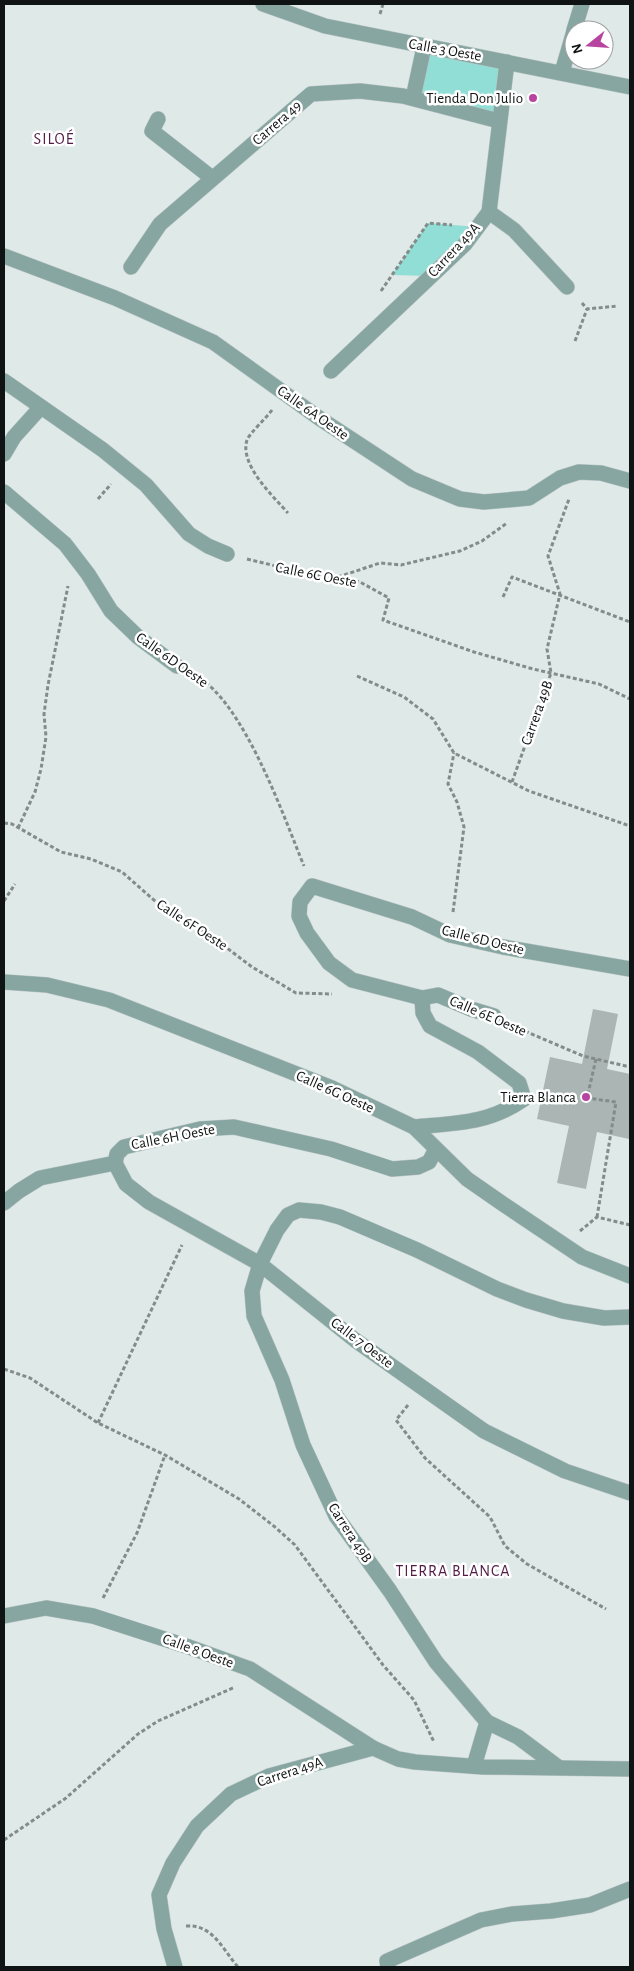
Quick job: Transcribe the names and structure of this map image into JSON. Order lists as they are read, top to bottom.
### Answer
{
  "streets": {
    "street": [
      "Calle 3 Oeste",
      "Carrera 49",
      "Carrera 49A",
      "Calle 6A Oeste",
      "Calle 6D Oeste",
      "Carrera 49B",
      "Calle 6E Oeste",
      "Calle 6G Oeste",
      "Calle 6H Oeste",
      "Calle 7 Oeste",
      "Calle 8 Oeste"
    ],
    "path": ["Calle 6C Oeste", "Calle 6F Oeste"]
  },
  "crossings": [
    ["Calle 3 Oeste", "Carrera 49A"],
    ["Carrera 49", "Carrera 49A"],
    ["Carrera 49A", "Calle 8 Oeste"],
    ["Calle 6C Oeste", "Carrera 49B"],
    ["Calle 6D Oeste", "Calle 6E Oeste"],
    ["Carrera 49B", "Calle 7 Oeste"],
    ["Calle 6F Oeste", "Calle 6E Oeste"],
    ["Calle 6G Oeste", "Calle 6H Oeste"],
    ["Calle 6H Oeste", "Calle 7 Oeste"]
  ],
  "districts": ["SILOÉ", "TIERRA BLANCA"],
  "places": ["Tienda Don Julio", "Tierra Blanca"],
  "north": "left"
}
